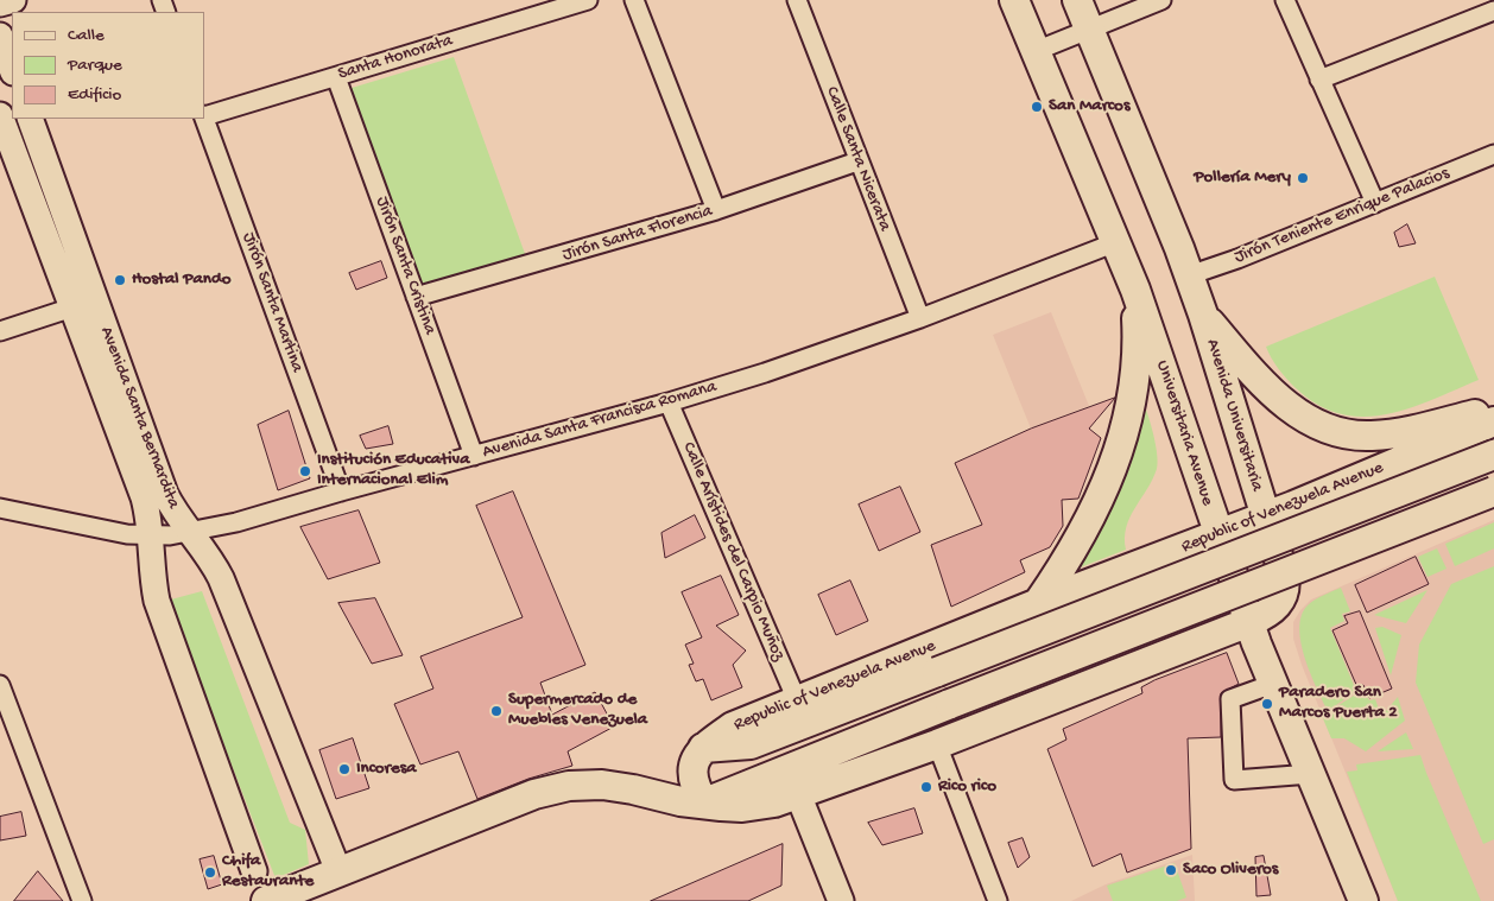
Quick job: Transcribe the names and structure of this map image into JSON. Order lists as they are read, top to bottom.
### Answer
{
  "streets": {
    "main road": [
      "Avenida Universitaria",
      "Avenida Santa Bernardita",
      "Universitaria Avenue",
      "Republic of Venezuela Avenue"
    ],
    "street": [
      "Santa Honorata",
      "Calle Santa Nicerata",
      "Jirón Teniente Enrique Palacios",
      "Jirón Santa Florencia",
      "Jirón Santa Cristina",
      "Jirón Santa Martina",
      "Avenida Santa Francisca Romana",
      "Calle Arístides del Carpio Muñoz"
    ]
  },
  "crossings": [
    ["Santa Honorata", "Jirón Santa Cristina"],
    ["Calle Santa Nicerata", "Jirón Santa Florencia"],
    ["Calle Santa Nicerata", "Avenida Santa Francisca Romana"],
    ["Jirón Santa Florencia", "Jirón Santa Cristina"],
    ["Jirón Santa Cristina", "Avenida Santa Francisca Romana"],
    ["Jirón Santa Martina", "Avenida Santa Francisca Romana"],
    ["Avenida Universitaria", "Universitaria Avenue"],
    ["Avenida Universitaria", "Republic of Venezuela Avenue"],
    ["Avenida Santa Bernardita", "Avenida Santa Francisca Romana"],
    ["Avenida Santa Francisca Romana", "Universitaria Avenue"],
    ["Avenida Santa Francisca Romana", "Calle Arístides del Carpio Muñoz"],
    ["Universitaria Avenue", "Republic of Venezuela Avenue"],
    ["Republic of Venezuela Avenue", "Calle Arístides del Carpio Muñoz"]
  ],
  "places": [
    "San Marcos",
    "Pollería Mery",
    "Hostal Pando",
    "Institución Educativa Internacional Elim",
    "Paradero San Marcos Puerta 2",
    "Supermercado de Muebles Venezuela",
    "Incoresa",
    "Rico rico",
    "Saco Oliveros",
    "Chifa Restaurante"
  ],
  "legend": ["Calle", "Parque", "Edificio"]
}
